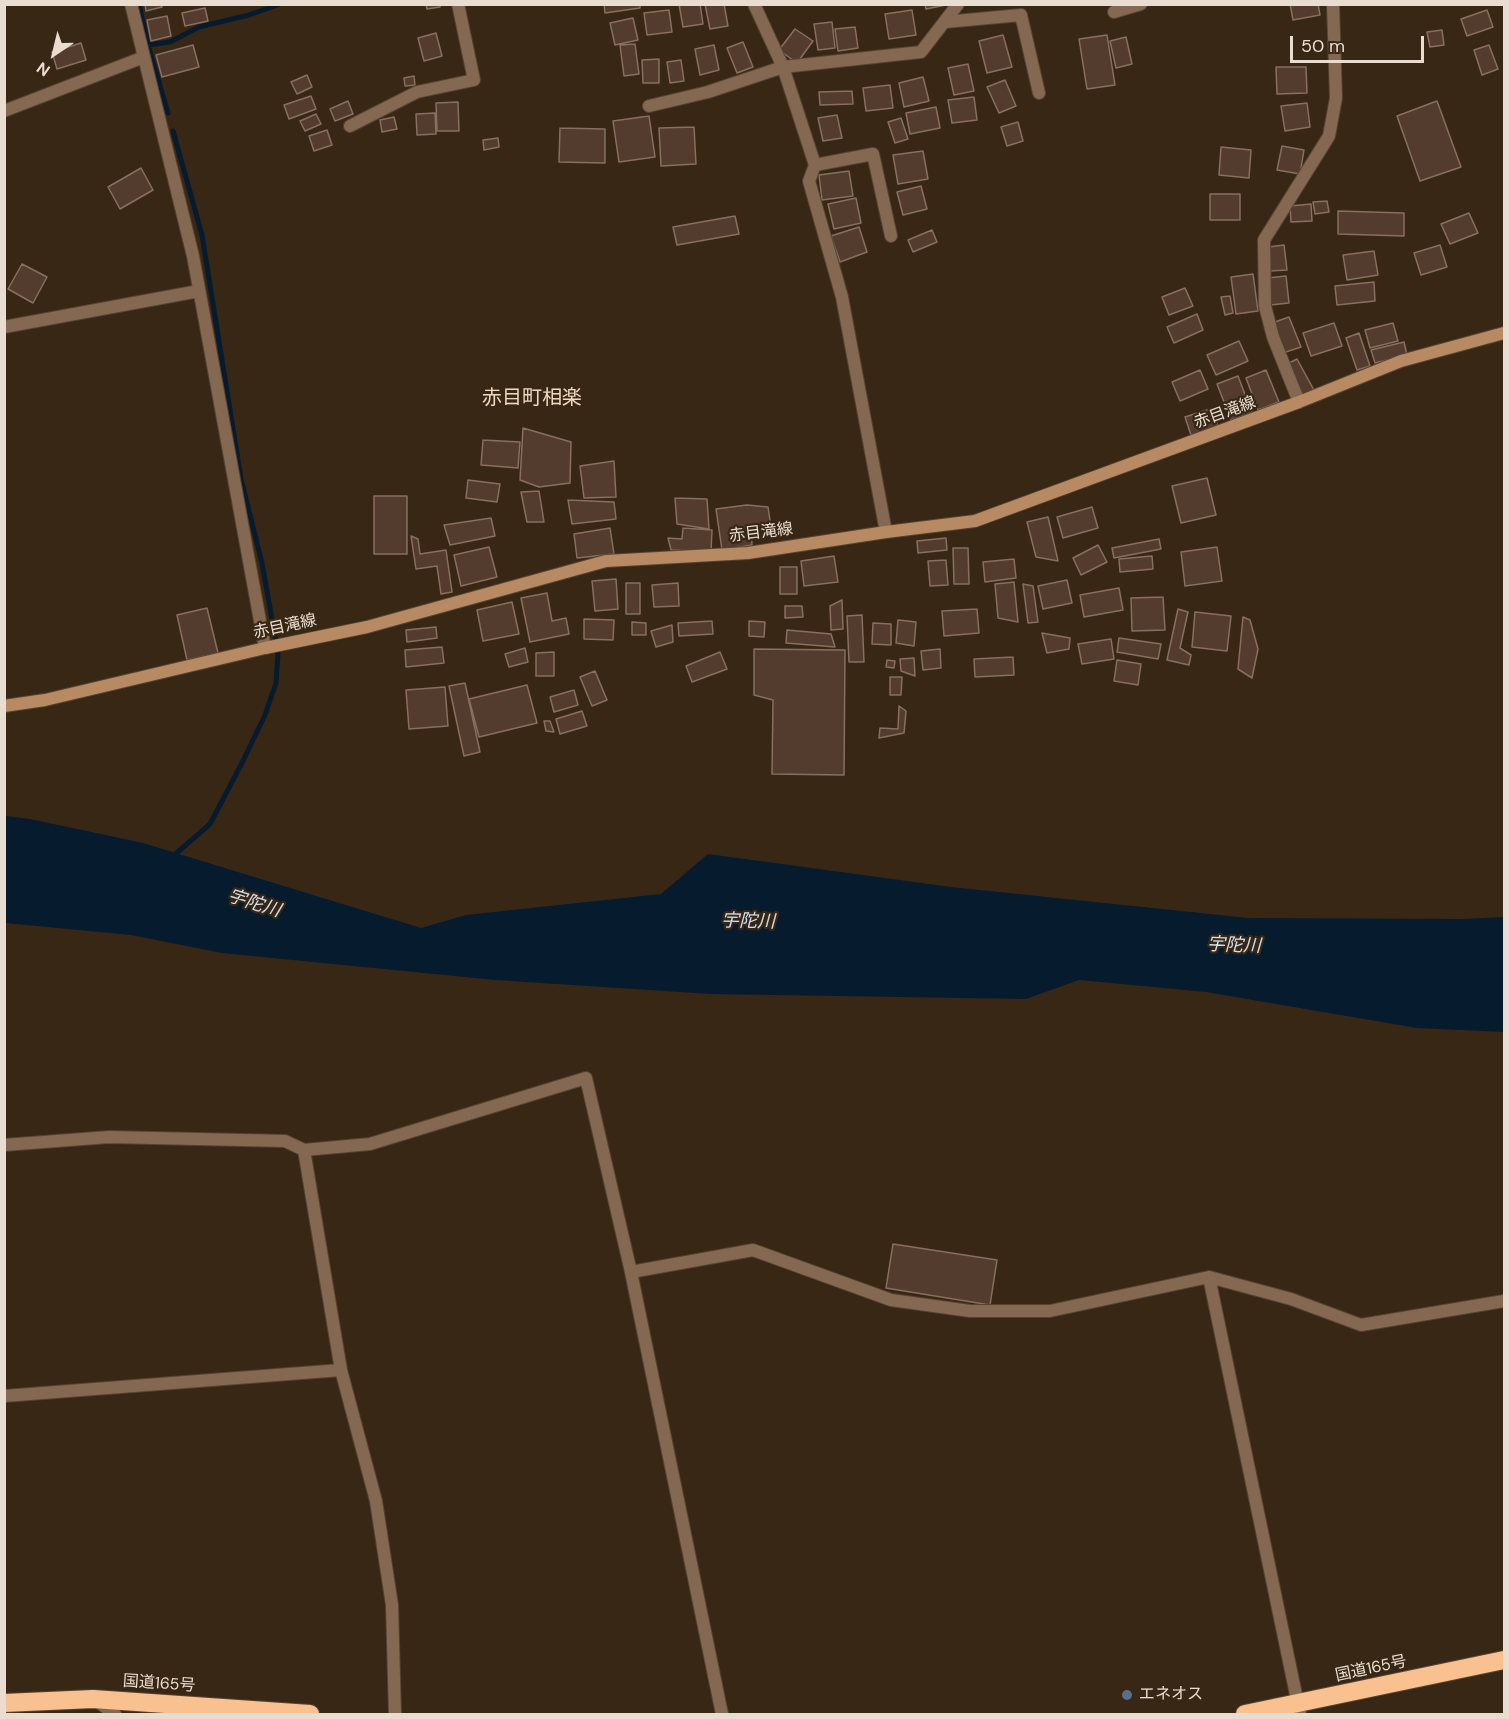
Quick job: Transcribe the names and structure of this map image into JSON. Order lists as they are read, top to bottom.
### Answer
{
  "streets": {
    "highway": ["国道165号"],
    "main road": ["赤目滝線"]
  },
  "districts": ["赤目町相楽"],
  "water": ["宇陀川"],
  "places": ["エネオス"],
  "scale_bar": "50 m",
  "north": "bottom left"
}
